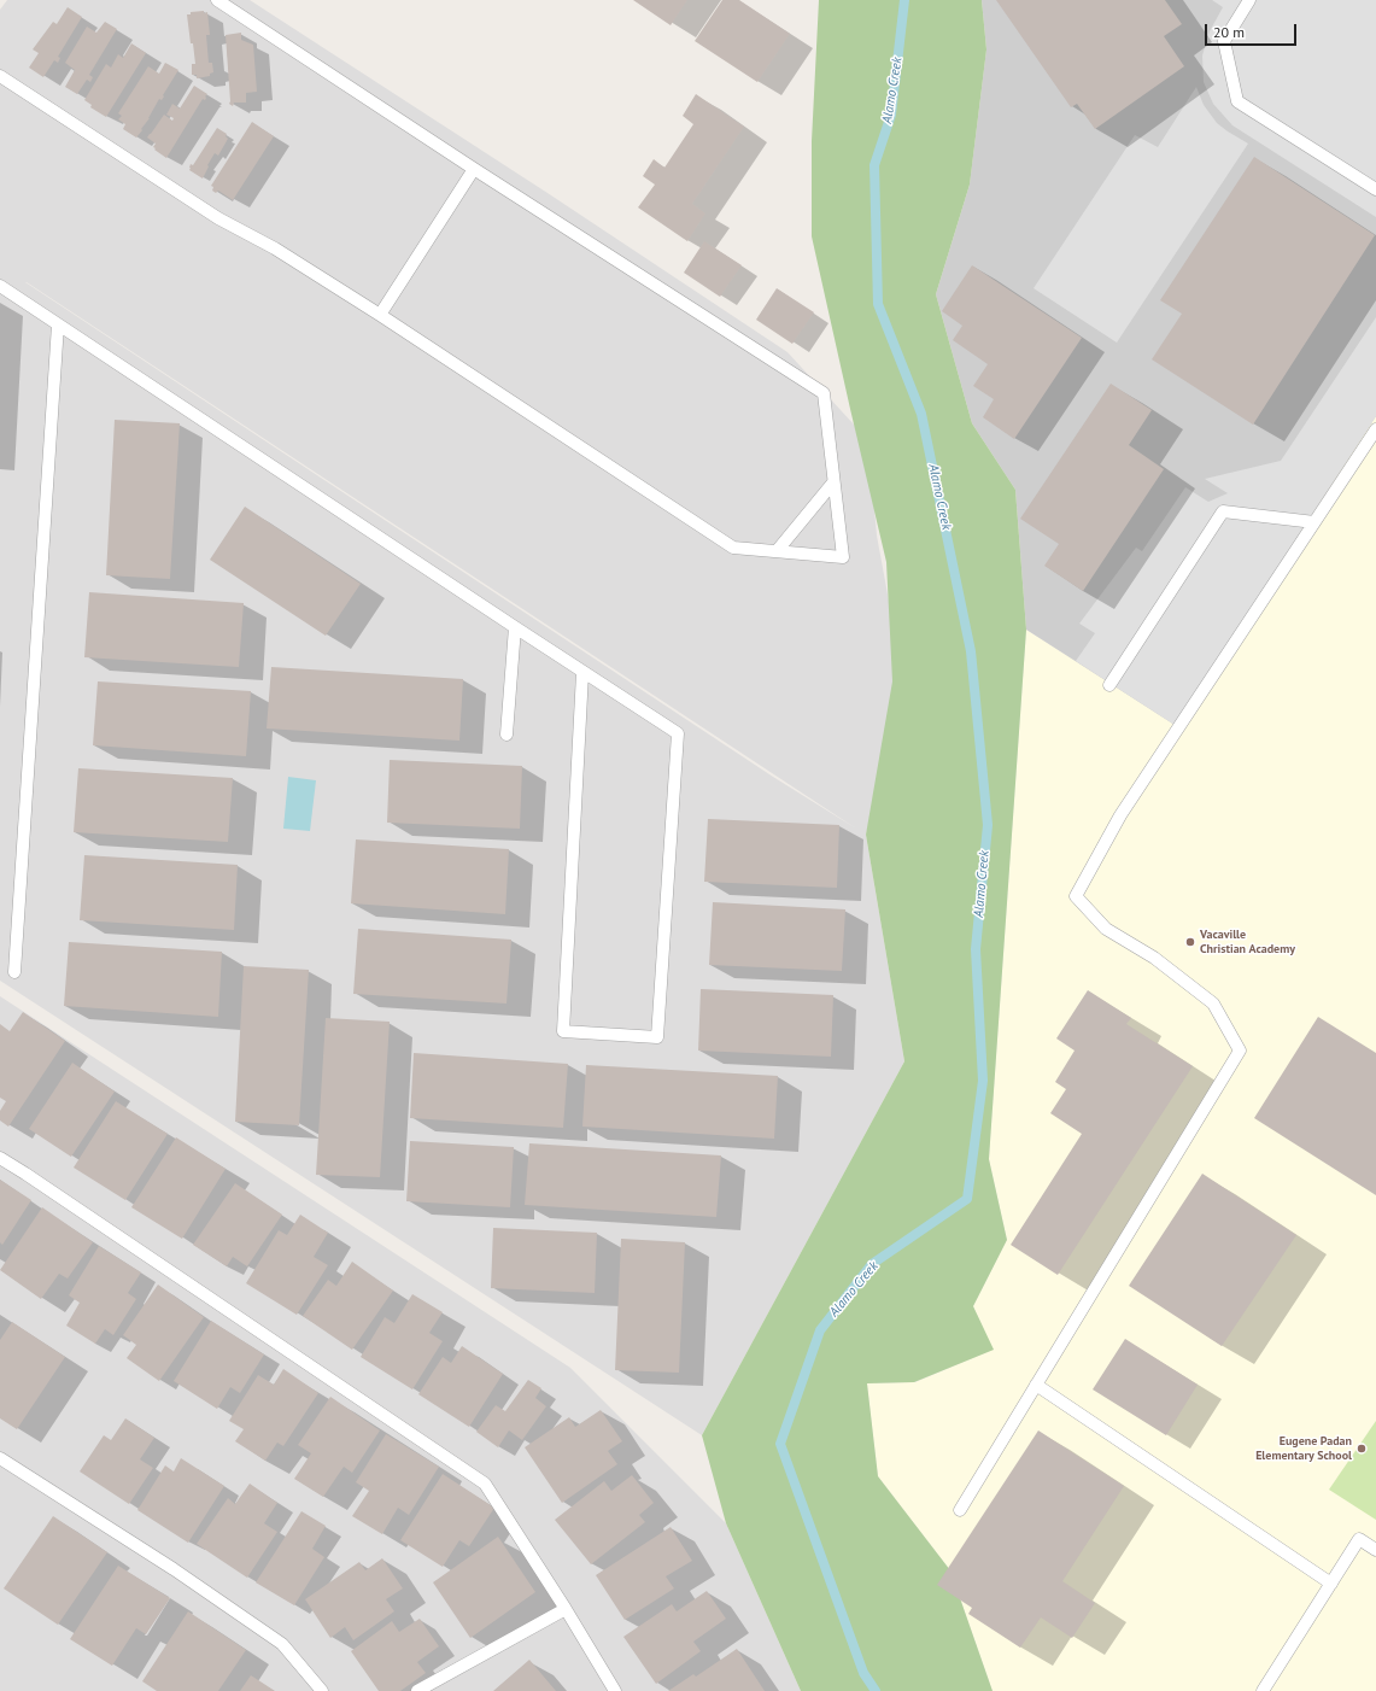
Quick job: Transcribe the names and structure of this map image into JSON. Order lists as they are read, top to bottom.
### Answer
{
  "water": ["Alamo Creek"],
  "places": ["Vacaville Christian Academy", "Eugene Padan Elementary School"],
  "scale_bar": "20 m"
}
